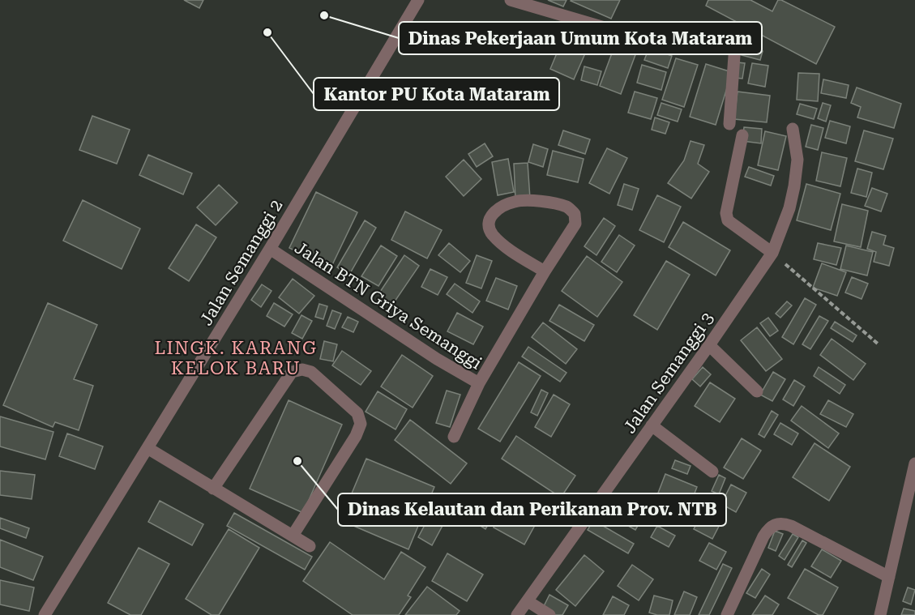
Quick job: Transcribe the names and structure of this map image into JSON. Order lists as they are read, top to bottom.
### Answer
{
  "streets": {
    "street": ["Jalan Semanggi 2", "Jalan BTN Griya Semanggi", "Jalan Semanggi 3"]
  },
  "crossings": [
    ["Jalan Semanggi 2", "Jalan BTN Griya Semanggi"]
  ],
  "districts": ["LINGK. KARANG KELOK BARU"],
  "places": ["Dinas Pekerjaan Umum Kota Mataram", "Kantor PU Kota Mataram", "Dinas Kelautan dan Perikanan Prov. NTB"]
}
